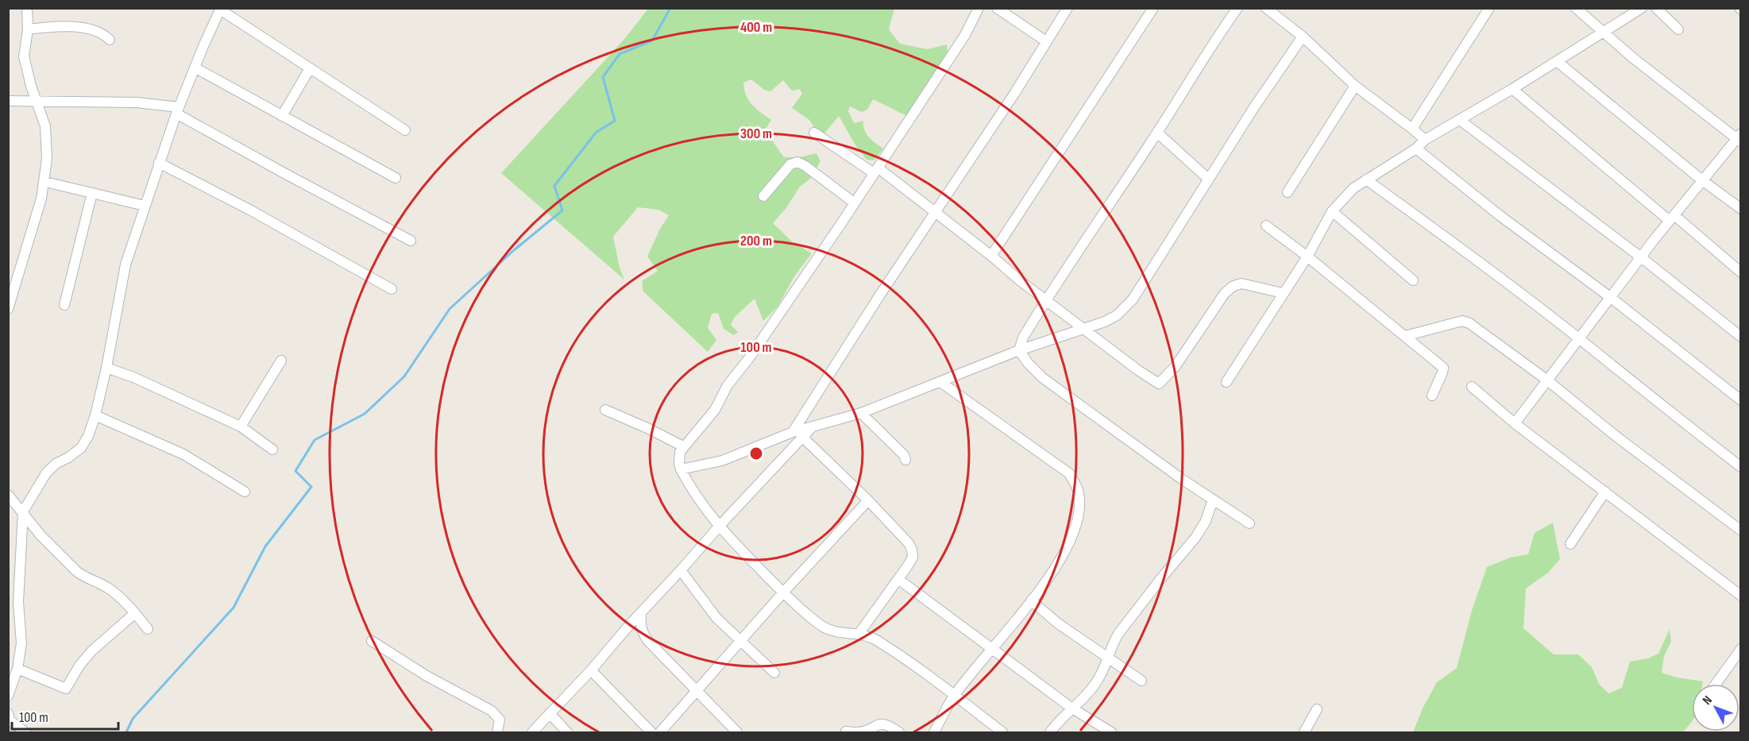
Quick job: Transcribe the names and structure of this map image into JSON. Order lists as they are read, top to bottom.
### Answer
{
  "scale_bar": "100 m",
  "north": "top left",
  "rings": [
    "400 m",
    "300 m",
    "200 m",
    "100 m"
  ]
}
